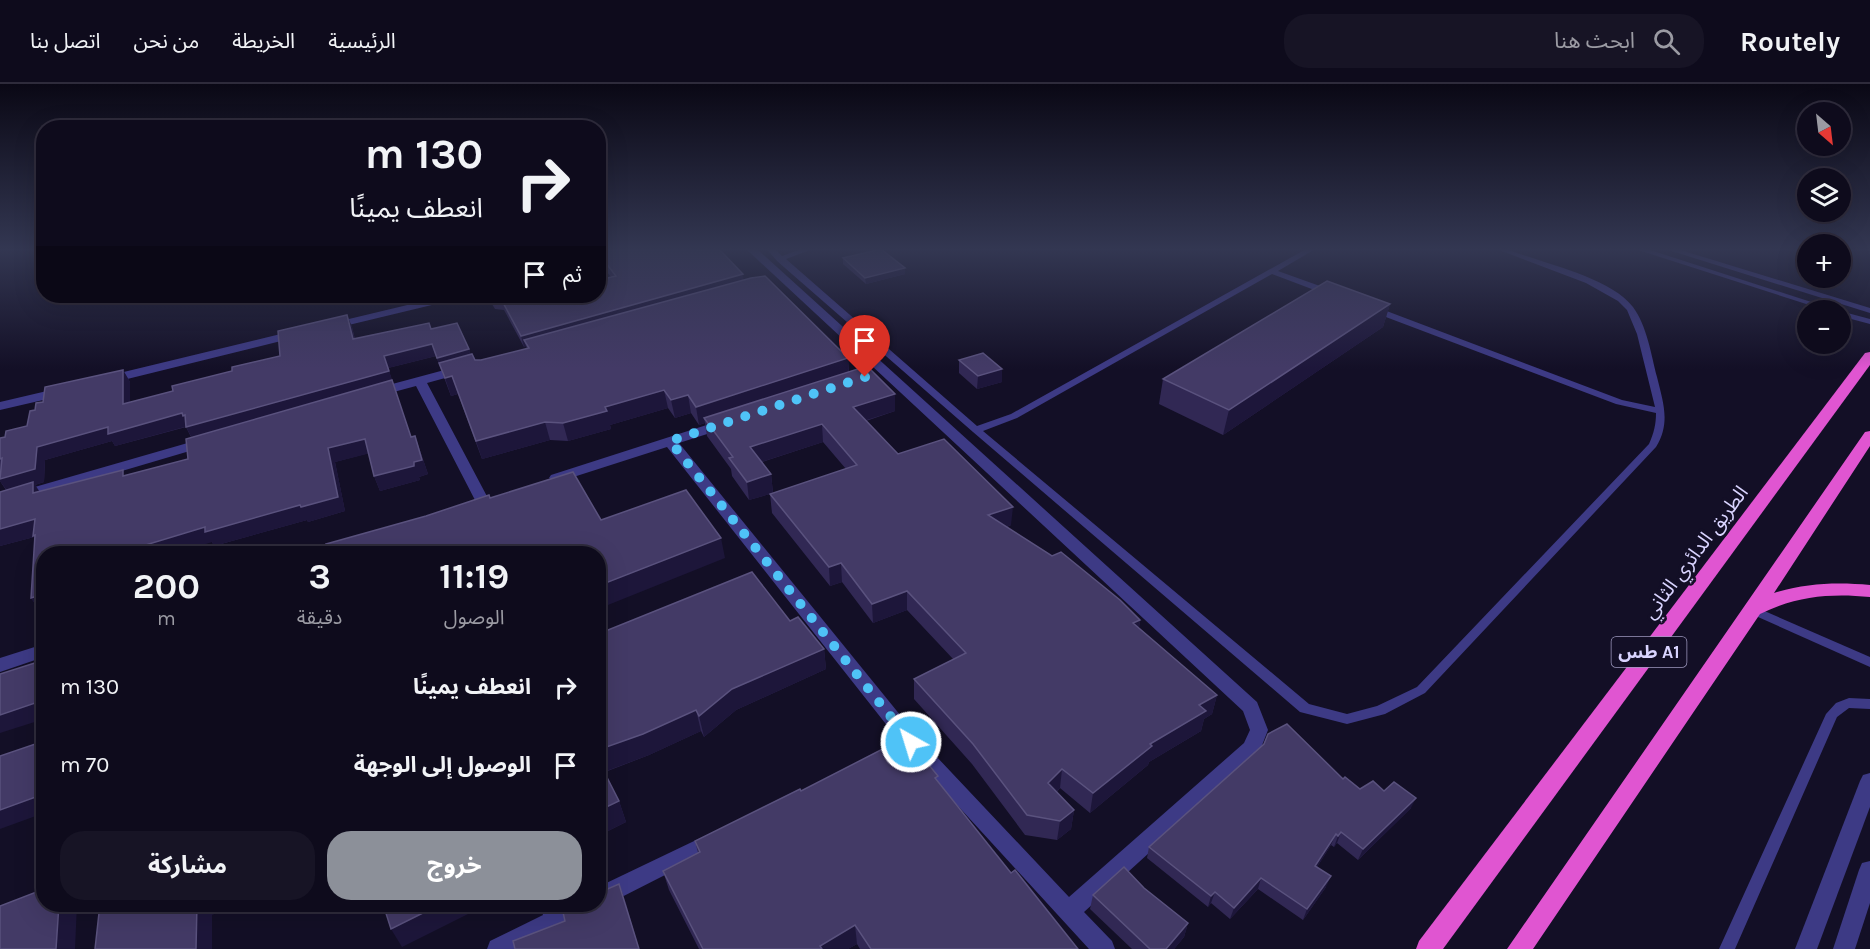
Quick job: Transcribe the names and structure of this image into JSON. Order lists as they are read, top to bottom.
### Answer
{
  "streets": {
    "highway": ["الطريق الدائري الثاني", "طس A1"]
  },
  "north": "bottom right",
  "page": {
    "header": "Routely",
    "search": "ابحث هنا",
    "nav": [
      "الرئيسية",
      "الخريطة",
      "من نحن",
      "اتصل بنا"
    ],
    "map_buttons": ["+", "−"],
    "turn": ["130 m", "انعطف يمينًا"],
    "then": "ثم",
    "eta": [
      "11:19",
      "الوصول",
      "3",
      "دقيقة",
      "200",
      "m"
    ],
    "list": [
      {
        "name": "انعطف يمينًا",
        "value": "130 m"
      },
      {
        "name": "الوصول إلى الوجهة",
        "value": "70 m"
      }
    ],
    "buttons": ["خروج", "مشاركة"]
  }
}
